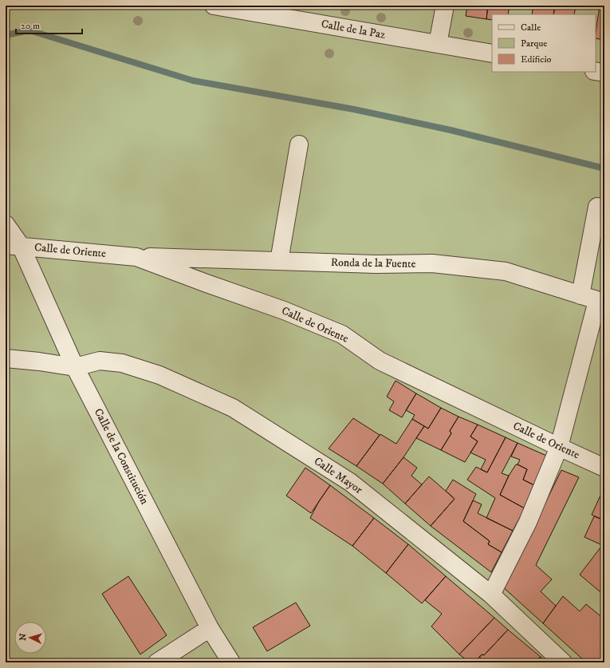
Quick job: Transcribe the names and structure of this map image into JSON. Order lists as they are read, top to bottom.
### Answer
{
  "streets": {
    "street": [
      "Calle de la Paz",
      "Calle de Oriente",
      "Ronda de la Fuente",
      "Calle de la Constitución",
      "Calle Mayor"
    ]
  },
  "crossings": [
    ["Calle de Oriente", "Ronda de la Fuente"],
    ["Calle de Oriente", "Calle de la Constitución"],
    ["Calle de la Constitución", "Calle Mayor"]
  ],
  "legend": ["Calle", "Parque", "Edificio"],
  "scale_bar": "20 m",
  "north": "left"
}
